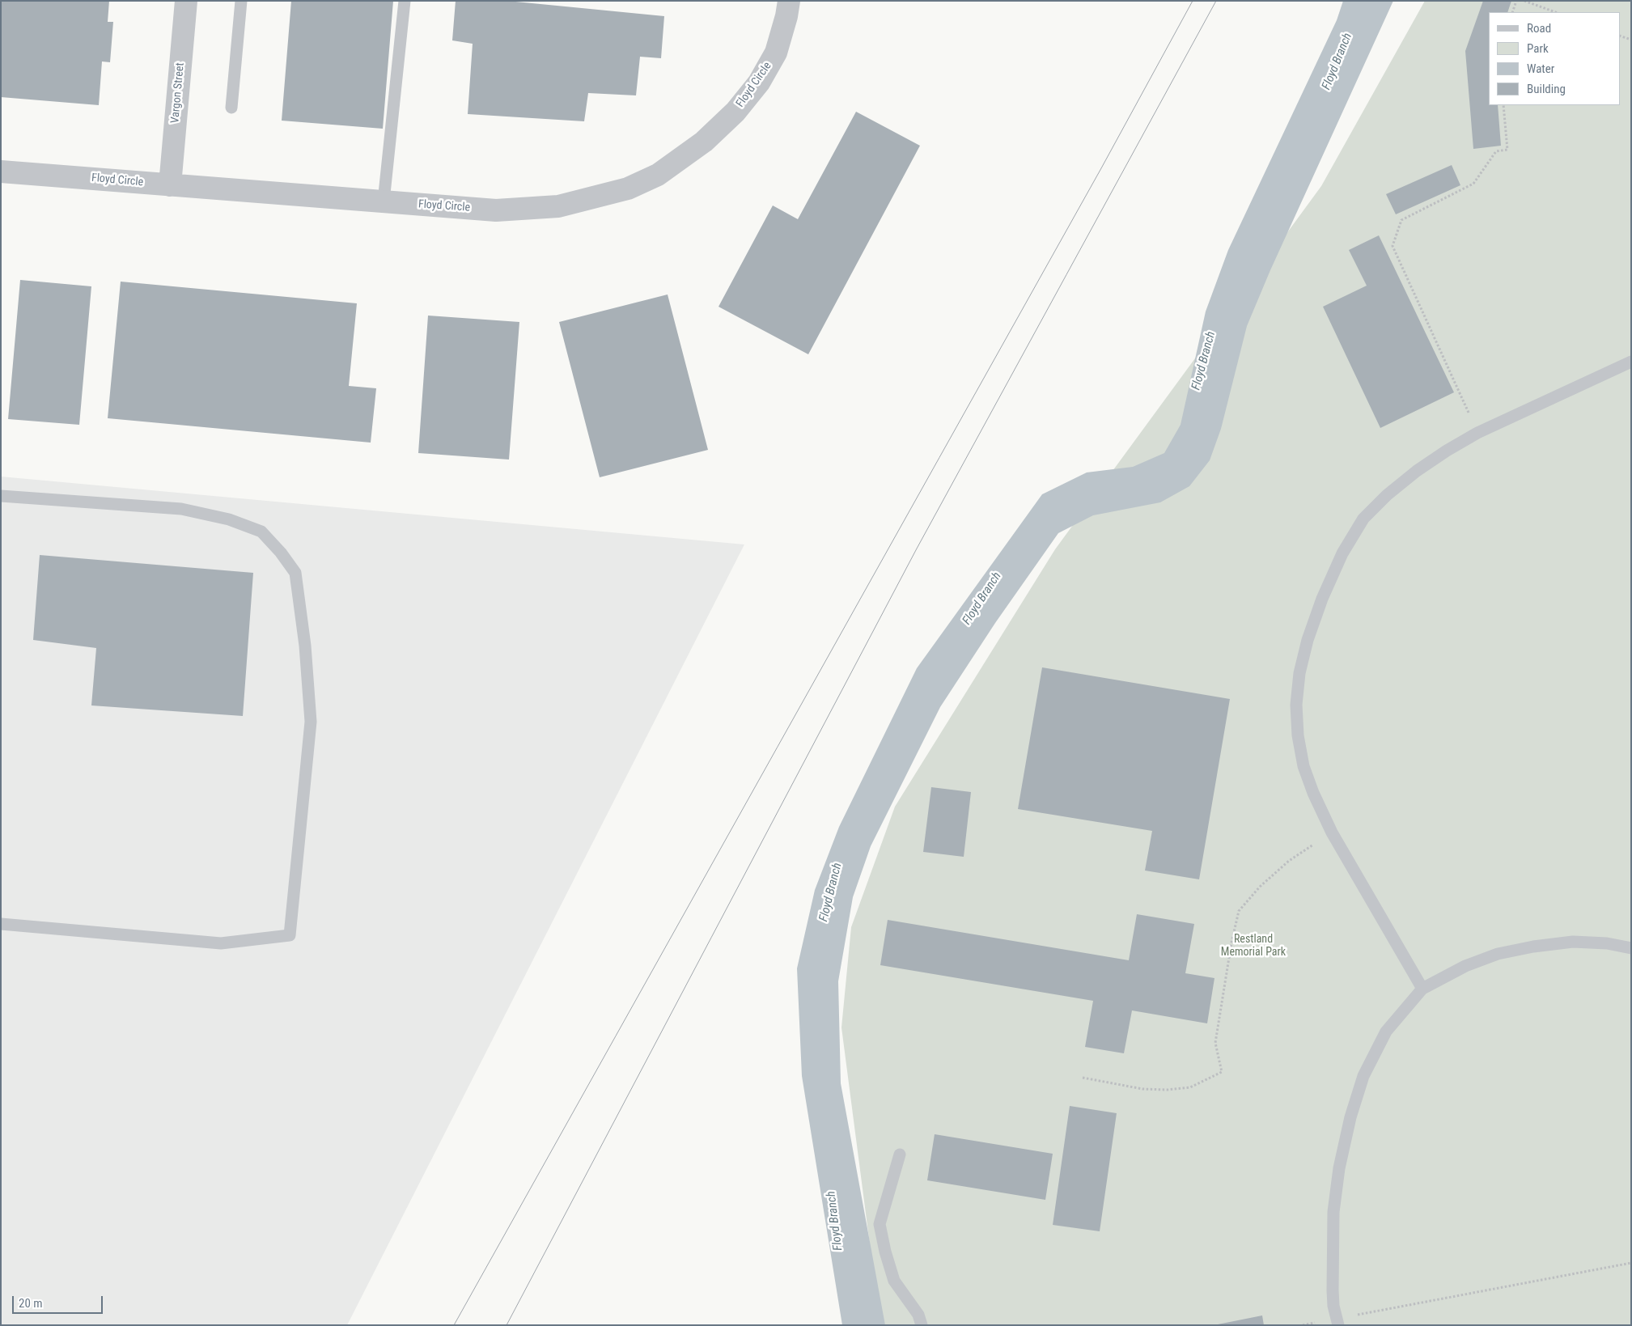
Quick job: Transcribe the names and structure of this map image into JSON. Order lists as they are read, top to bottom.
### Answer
{
  "streets": {
    "street": ["Floyd Circle", "Vargon Street"]
  },
  "crossings": [
    ["Floyd Circle", "Vargon Street"]
  ],
  "water": ["Floyd Branch"],
  "parks": ["Restland Memorial Park"],
  "legend": [
    "Road",
    "Park",
    "Water",
    "Building"
  ],
  "scale_bar": "20 m"
}
